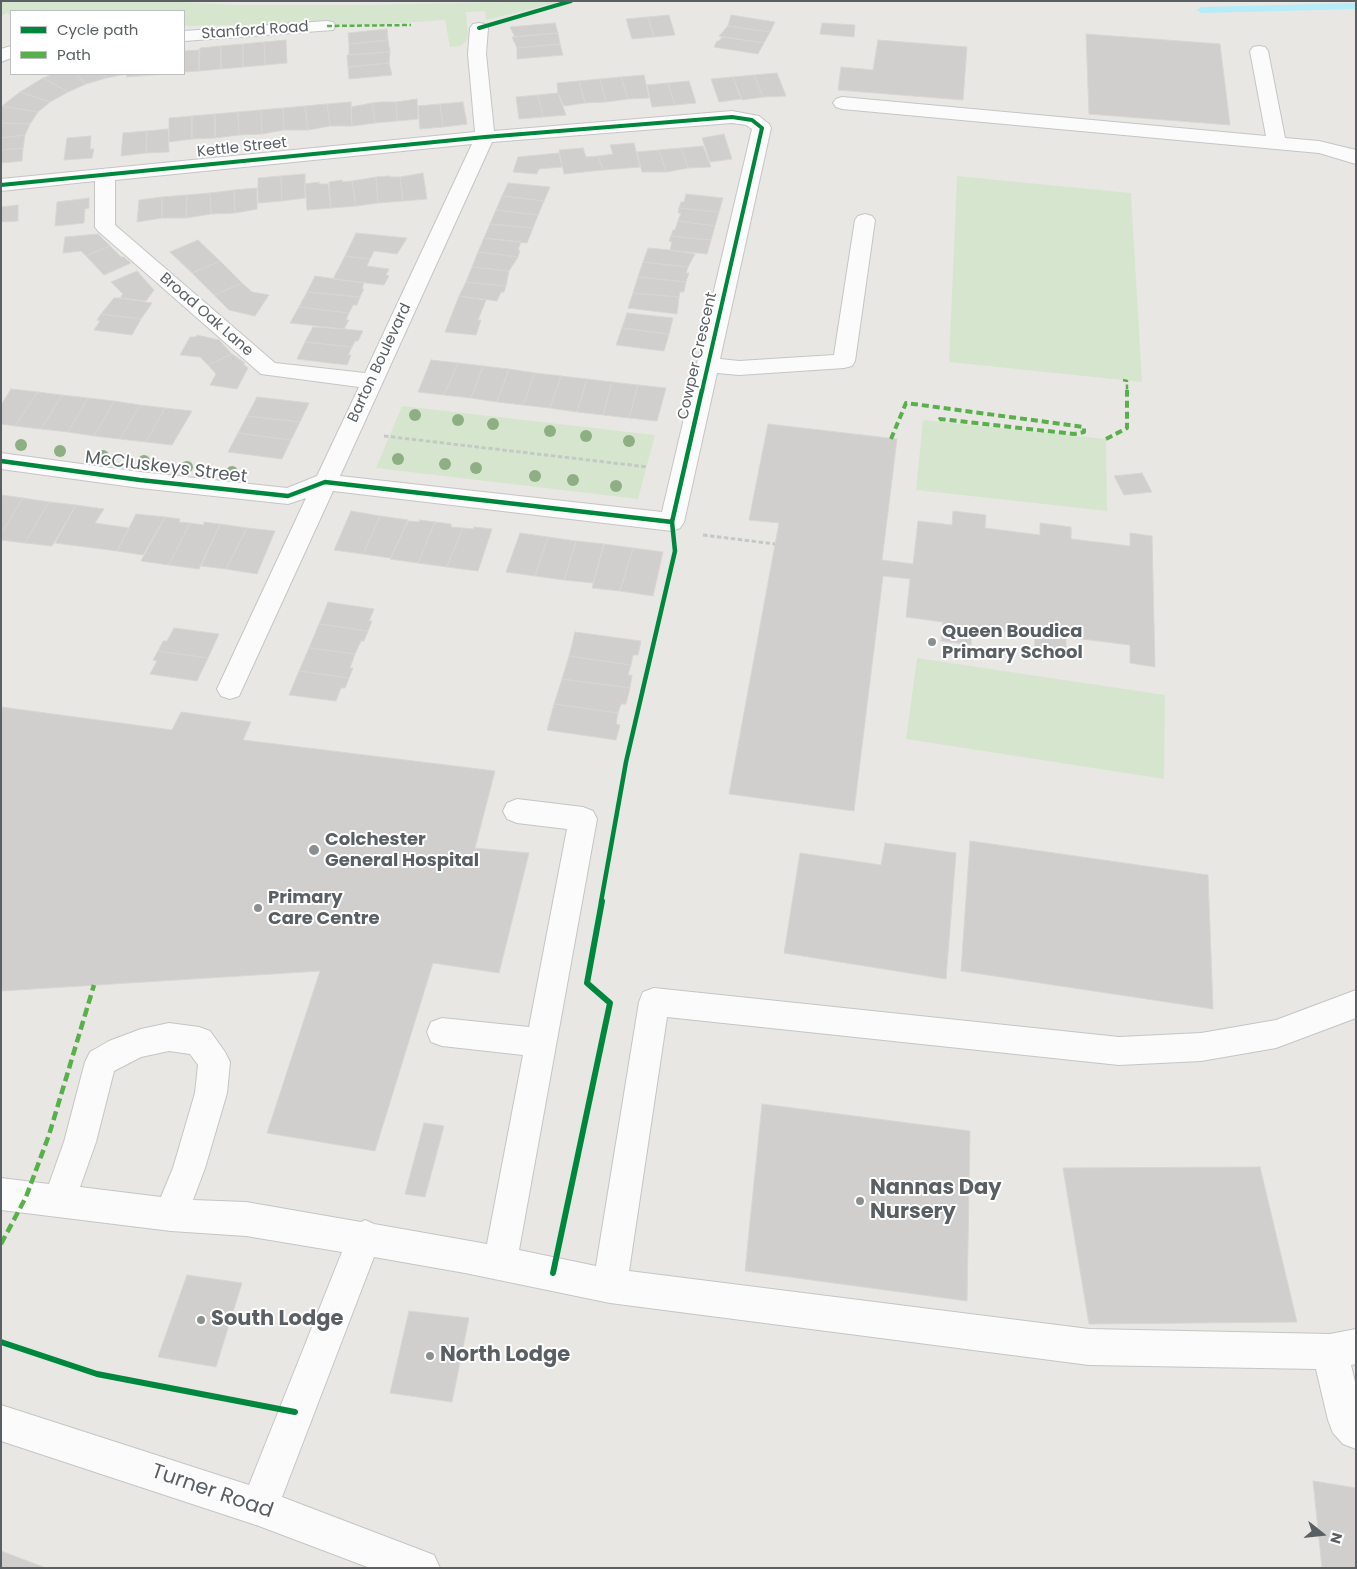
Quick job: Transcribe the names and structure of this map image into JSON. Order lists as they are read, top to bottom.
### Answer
{
  "streets": {
    "street": [
      "Stanford Road",
      "Kettle Street",
      "Broad Oak Lane",
      "Cowper Crescent",
      "Barton Boulevard",
      "McCluskeys Street",
      "Turner Road"
    ]
  },
  "crossings": [
    ["Kettle Street", "Broad Oak Lane"],
    ["Kettle Street", "Cowper Crescent"],
    ["Kettle Street", "Barton Boulevard"],
    ["Broad Oak Lane", "Barton Boulevard"],
    ["Cowper Crescent", "Barton Boulevard"],
    ["Barton Boulevard", "McCluskeys Street"]
  ],
  "places": [
    "Queen Boudica Primary School",
    "Colchester General Hospital",
    "Primary Care Centre",
    "Nannas Day Nursery",
    "South Lodge",
    "North Lodge"
  ],
  "legend": ["Cycle path", "Path"],
  "north": "right"
}
